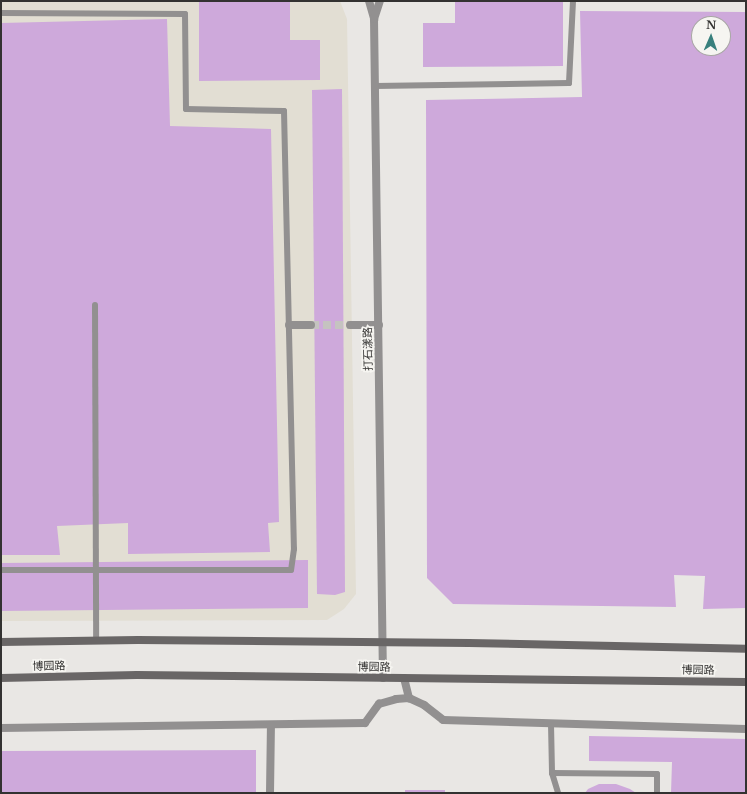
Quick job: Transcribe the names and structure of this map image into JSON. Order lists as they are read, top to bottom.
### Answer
{
  "streets": {
    "main road": ["博园路"],
    "street": ["打石漾路"]
  },
  "crossings": [
    ["打石漾路", "博园路"]
  ],
  "north": "top"
}
